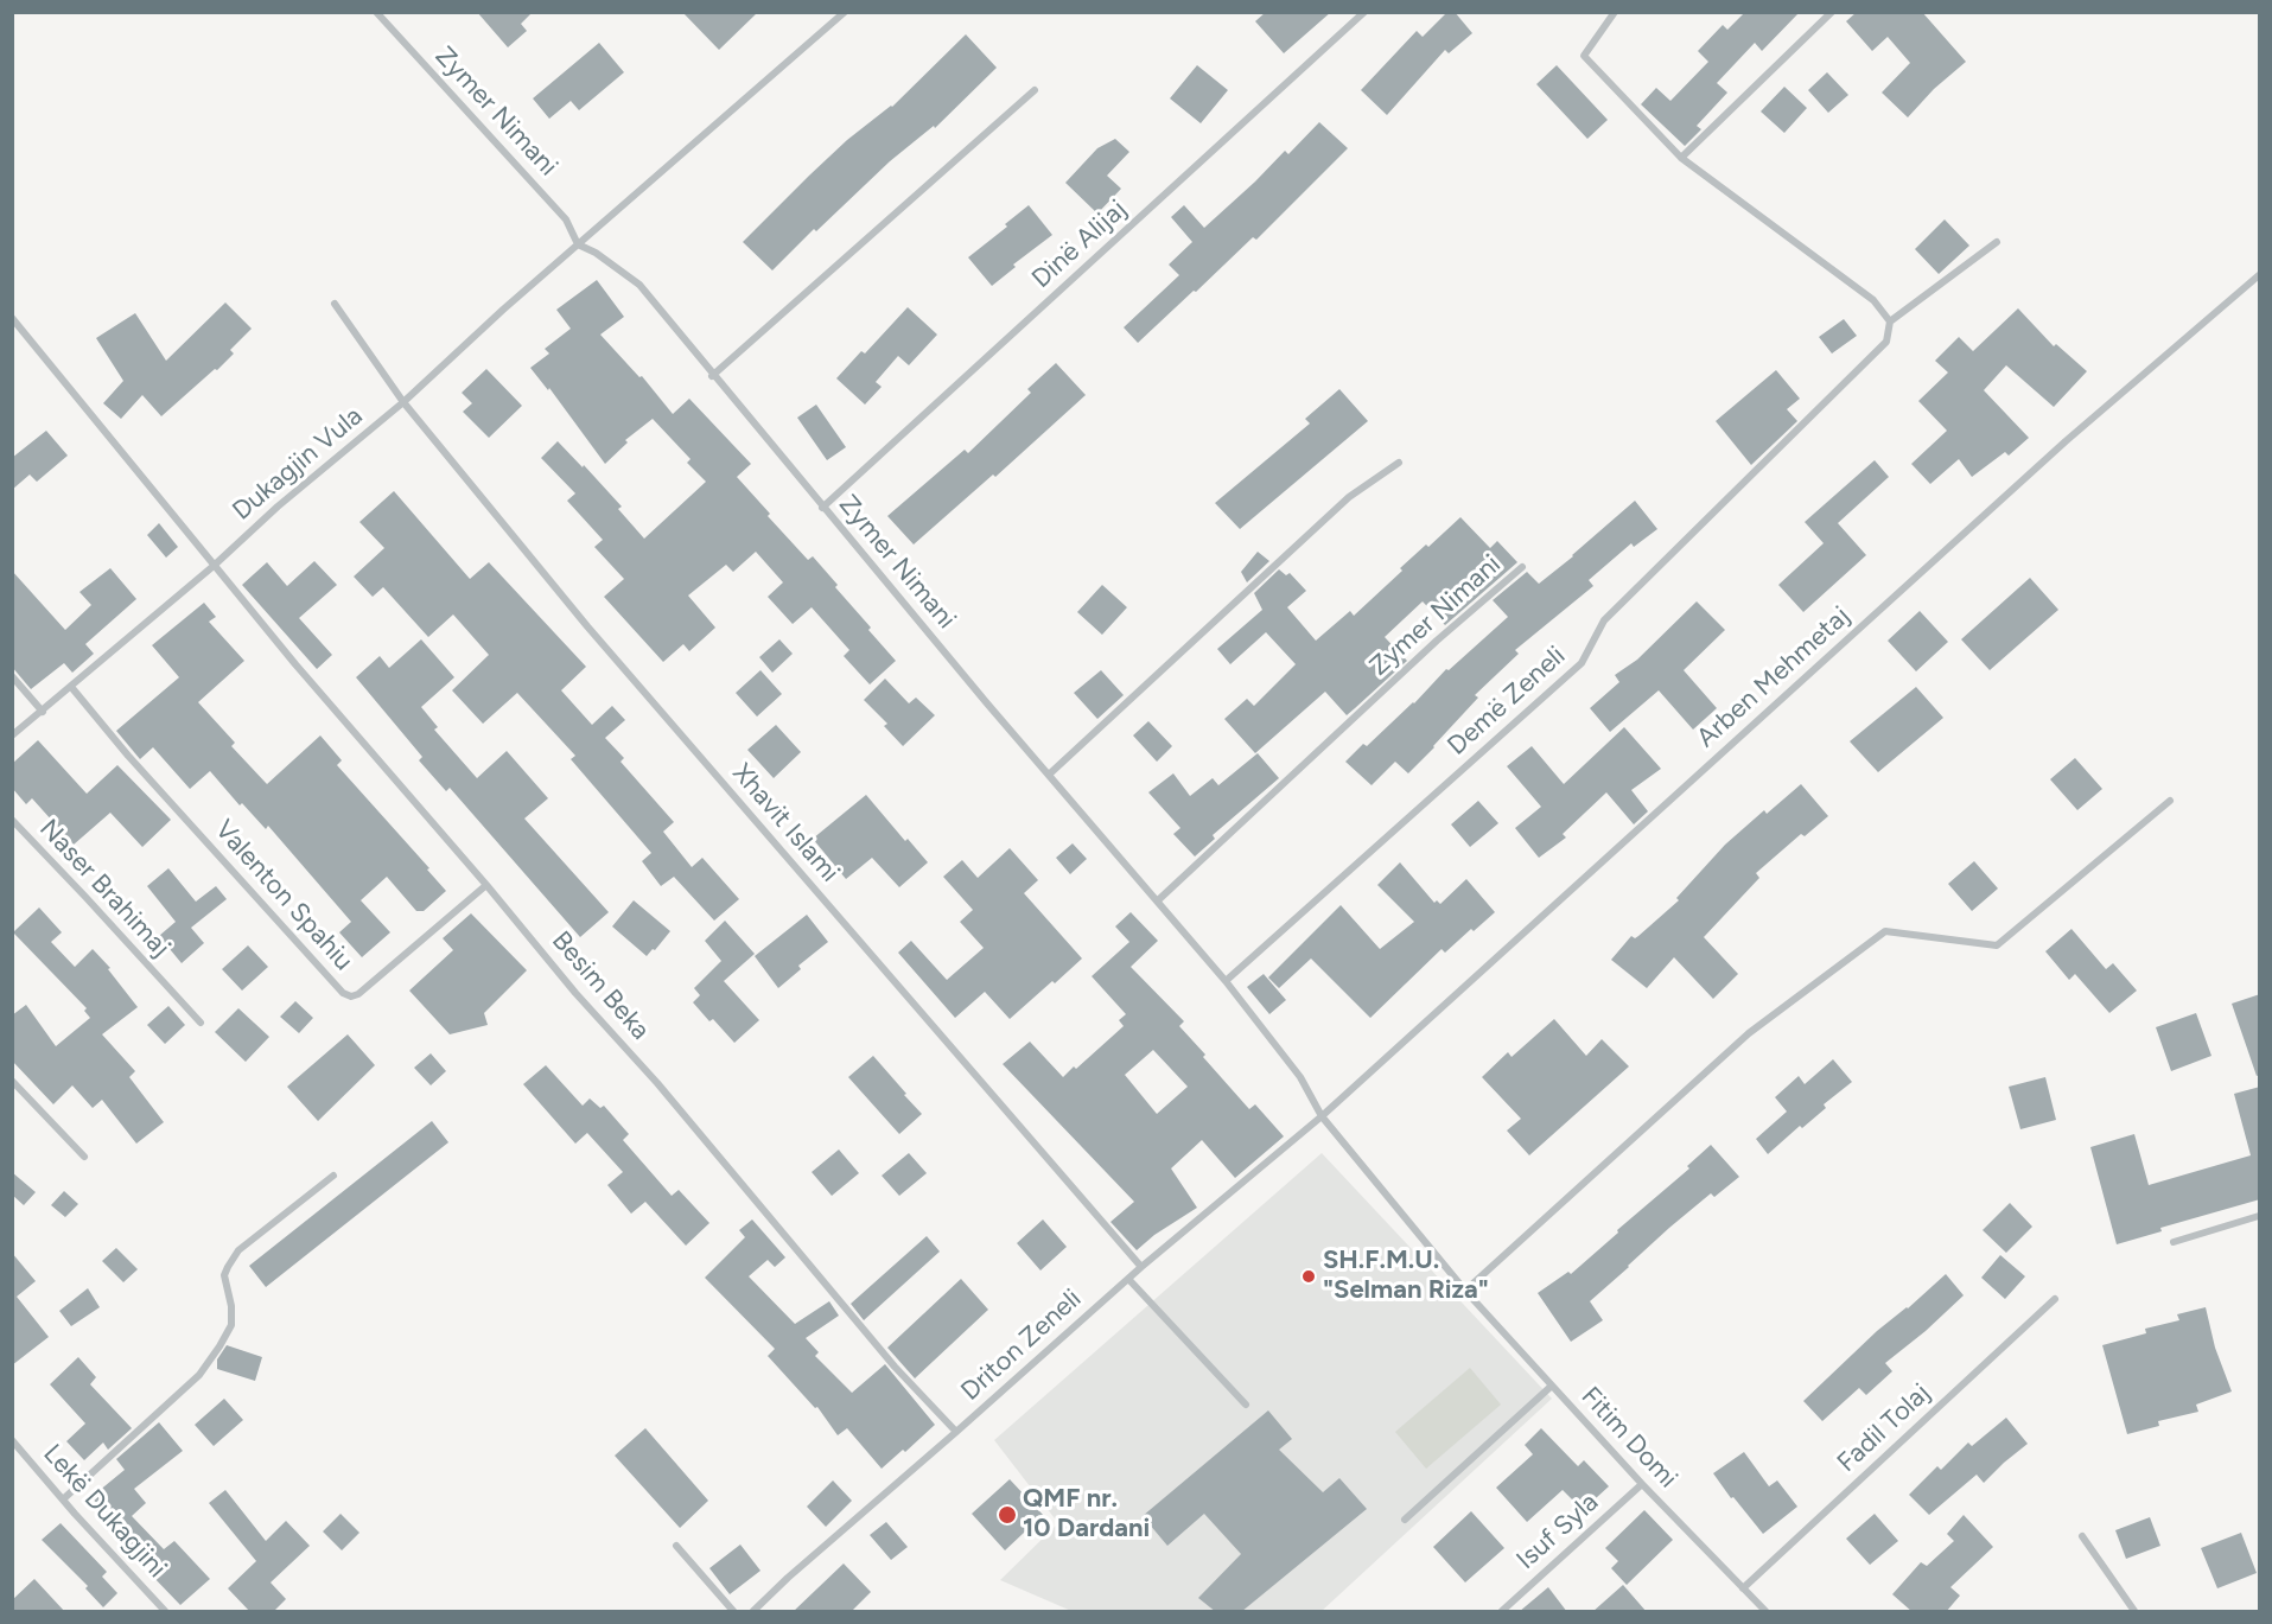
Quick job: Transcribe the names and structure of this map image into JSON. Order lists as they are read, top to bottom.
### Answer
{
  "streets": {
    "street": [
      "Zymer Nimani",
      "Dinë Alijaj",
      "Dukagjin Vula",
      "Arben Mehmetaj",
      "Demë Zeneli",
      "Xhavit Islami",
      "Naser Brahimaj",
      "Valenton Spahiu",
      "Besim Beka",
      "Driton Zeneli",
      "Fadil Tolaj",
      "Fitim Domi",
      "Lekë Dukagjini",
      "Isuf Syla"
    ]
  },
  "crossings": [
    ["Zymer Nimani", "Dinë Alijaj"],
    ["Zymer Nimani", "Dukagjin Vula"],
    ["Zymer Nimani", "Arben Mehmetaj"],
    ["Zymer Nimani", "Demë Zeneli"],
    ["Zymer Nimani", "Driton Zeneli"],
    ["Zymer Nimani", "Fitim Domi"],
    ["Dukagjin Vula", "Xhavit Islami"],
    ["Dukagjin Vula", "Valenton Spahiu"],
    ["Dukagjin Vula", "Besim Beka"],
    ["Arben Mehmetaj", "Driton Zeneli"],
    ["Arben Mehmetaj", "Fitim Domi"],
    ["Xhavit Islami", "Driton Zeneli"],
    ["Valenton Spahiu", "Besim Beka"],
    ["Besim Beka", "Driton Zeneli"],
    ["Driton Zeneli", "Fitim Domi"],
    ["Fadil Tolaj", "Fitim Domi"],
    ["Fitim Domi", "Isuf Syla"]
  ],
  "places": ["SH.F.M.U. \"Selman Riza\"", "QMF nr. 10 Dardani"]
}
